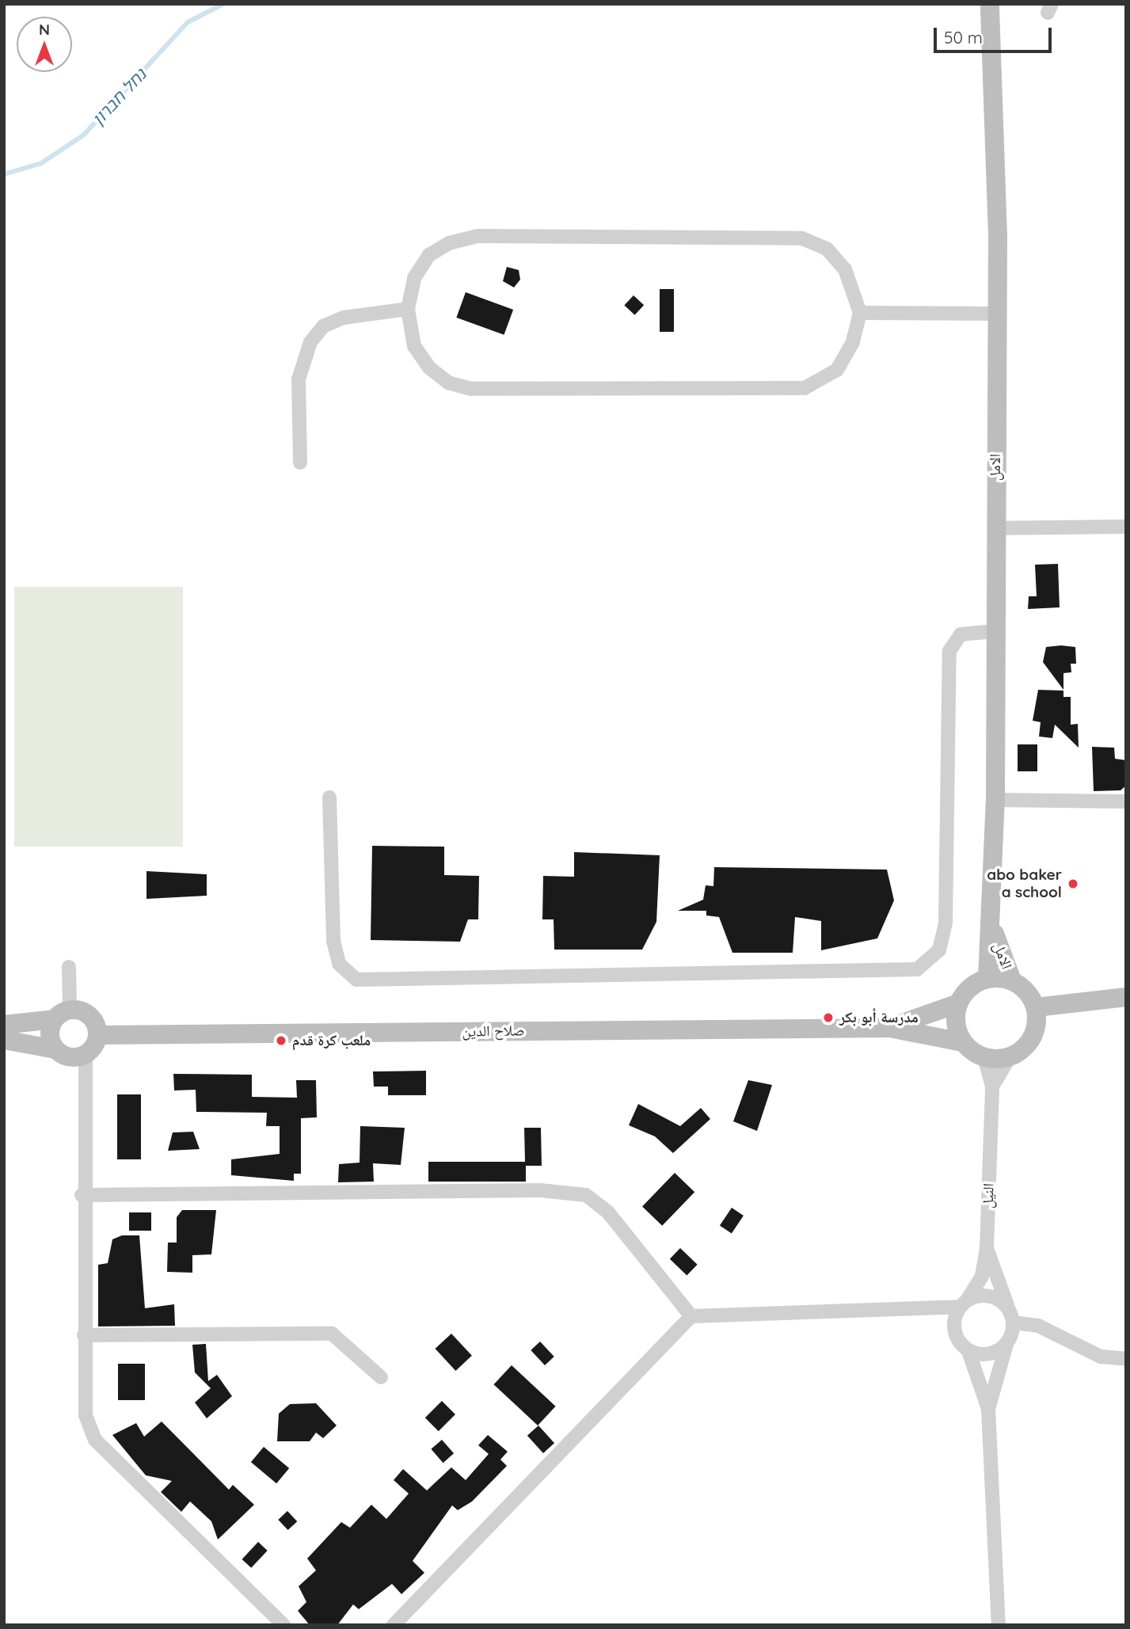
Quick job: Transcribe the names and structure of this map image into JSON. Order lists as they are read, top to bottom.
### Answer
{
  "streets": {
    "main road": ["الامل", "صلاح الدين"],
    "street": ["النيل"]
  },
  "crossings": [
    ["الامل", "صلاح الدين"],
    ["الامل", "النيل"],
    ["صلاح الدين", "النيل"]
  ],
  "water": ["נחל חברון"],
  "places": ["abo baker a school", "مدرسة أبو بكر", "ملعب كرة قدم"],
  "scale_bar": "50 m",
  "north": "top"
}
